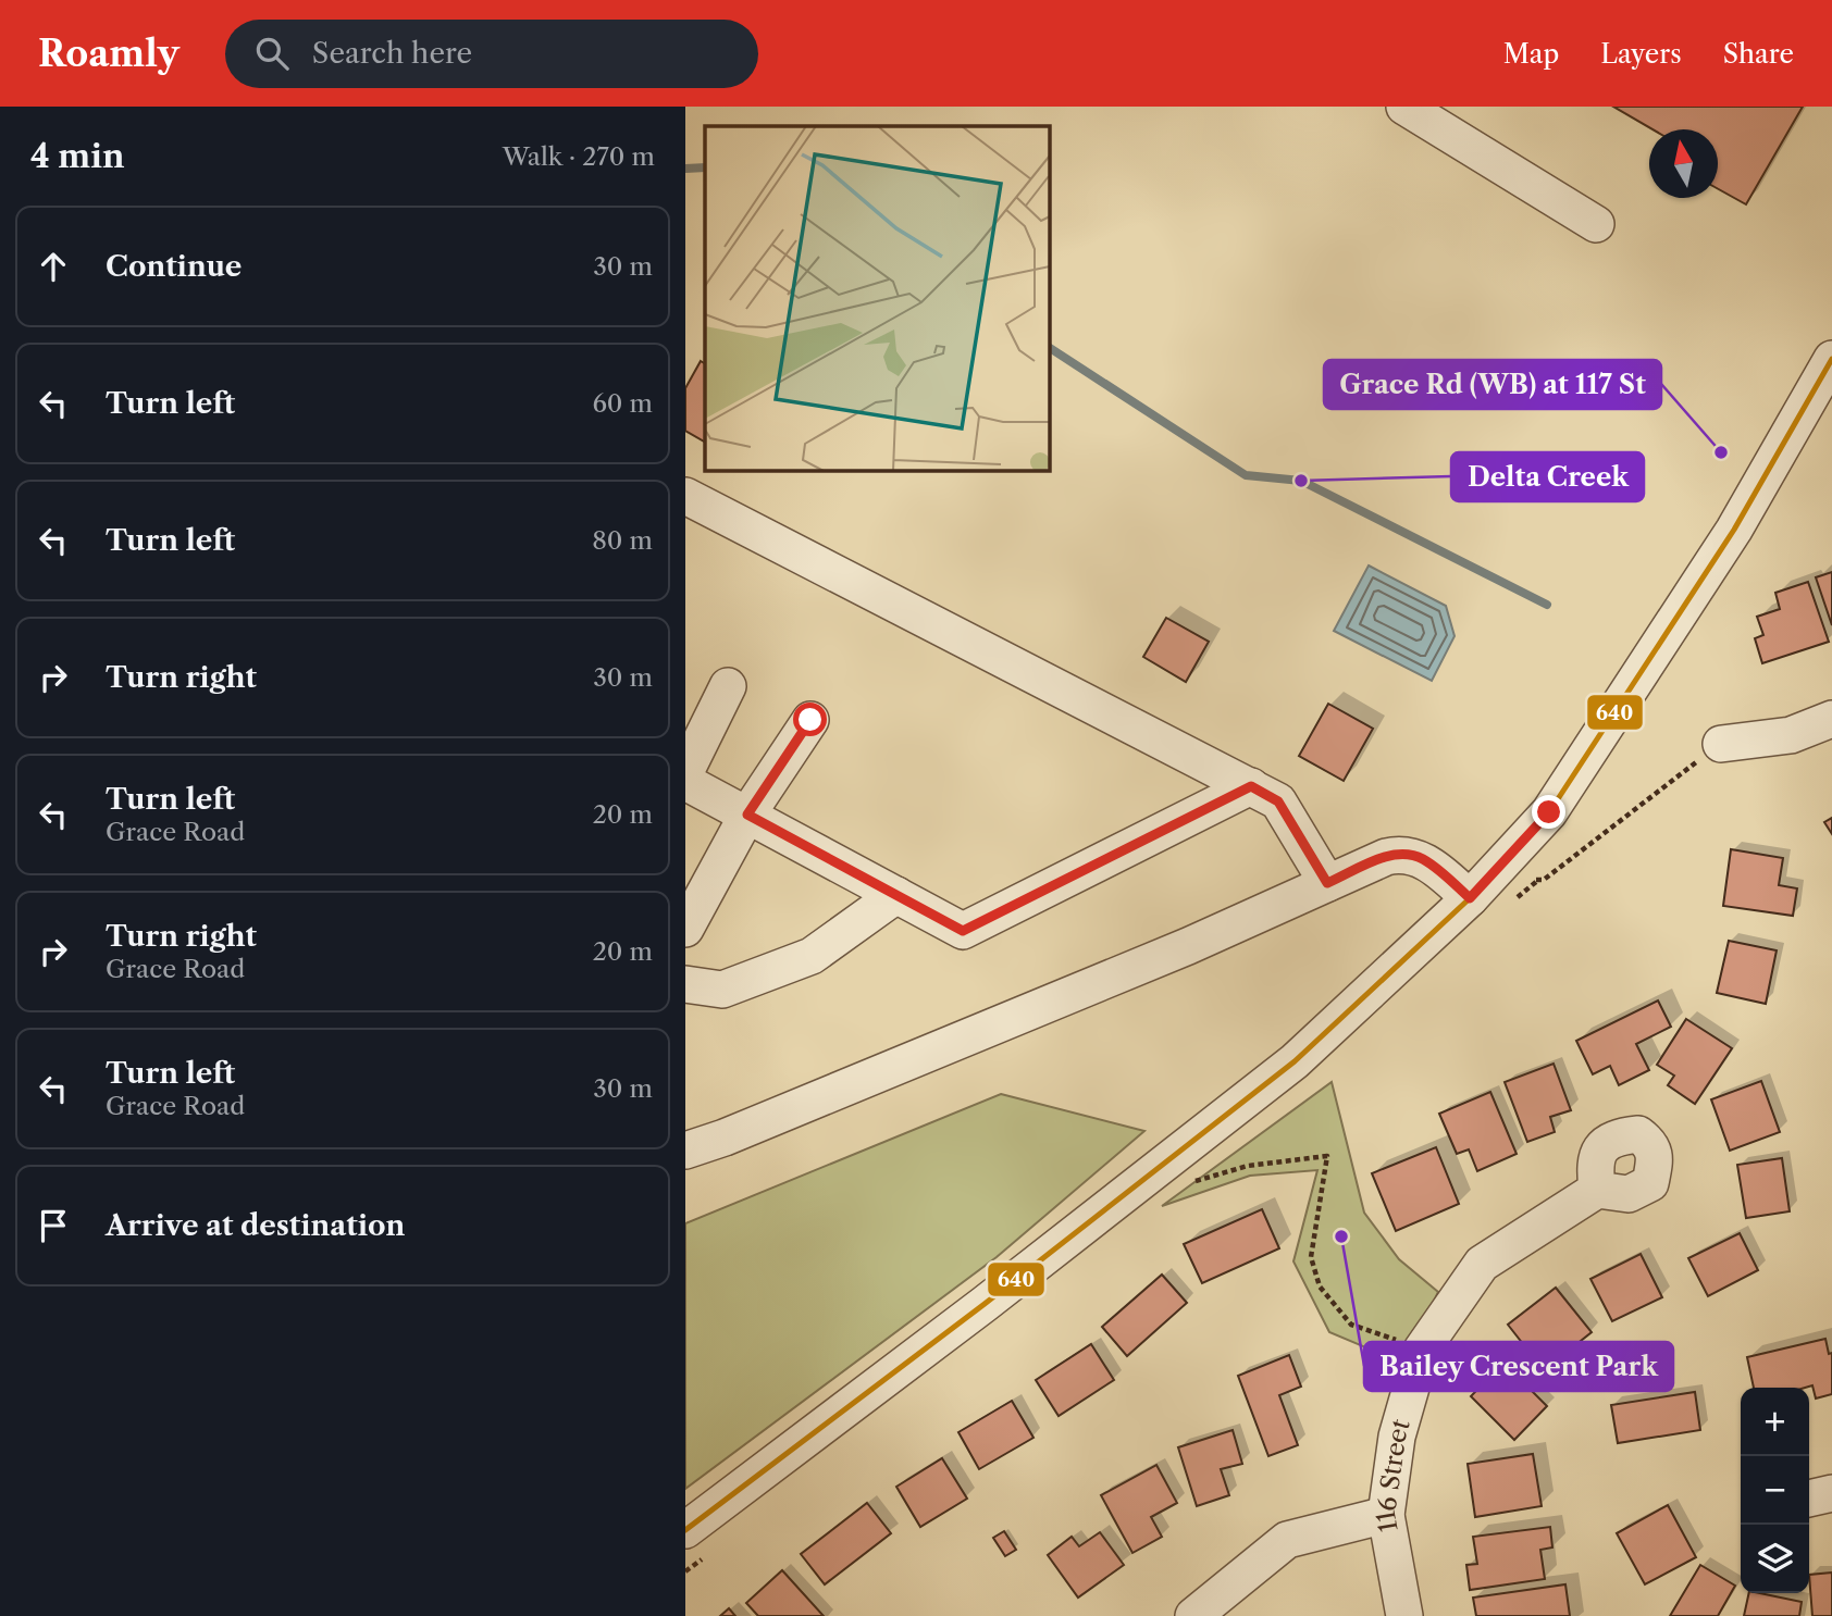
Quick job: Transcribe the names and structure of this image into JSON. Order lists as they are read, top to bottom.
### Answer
{
  "streets": {
    "street": ["116 Street"]
  },
  "places": ["Grace Rd (WB) at 117 St", "Delta Creek", "Bailey Crescent Park"],
  "lines": ["transit line 640"],
  "north": "top",
  "page": {
    "header": "Roamly",
    "search": "Search here",
    "nav": ["Map", "Layers", "Share"],
    "heading": ["4 min", "Walk · 270 m"],
    "list": [
      ["Continue", "30 m"],
      ["Turn left", "60 m"],
      ["Turn left", "80 m"],
      ["Turn right", "30 m"],
      ["Turn left", "Grace Road", "20 m"],
      ["Turn right", "Grace Road", "20 m"],
      ["Turn left", "Grace Road", "30 m"],
      "Arrive at destination"
    ],
    "map_buttons": ["+", "−"]
  }
}
